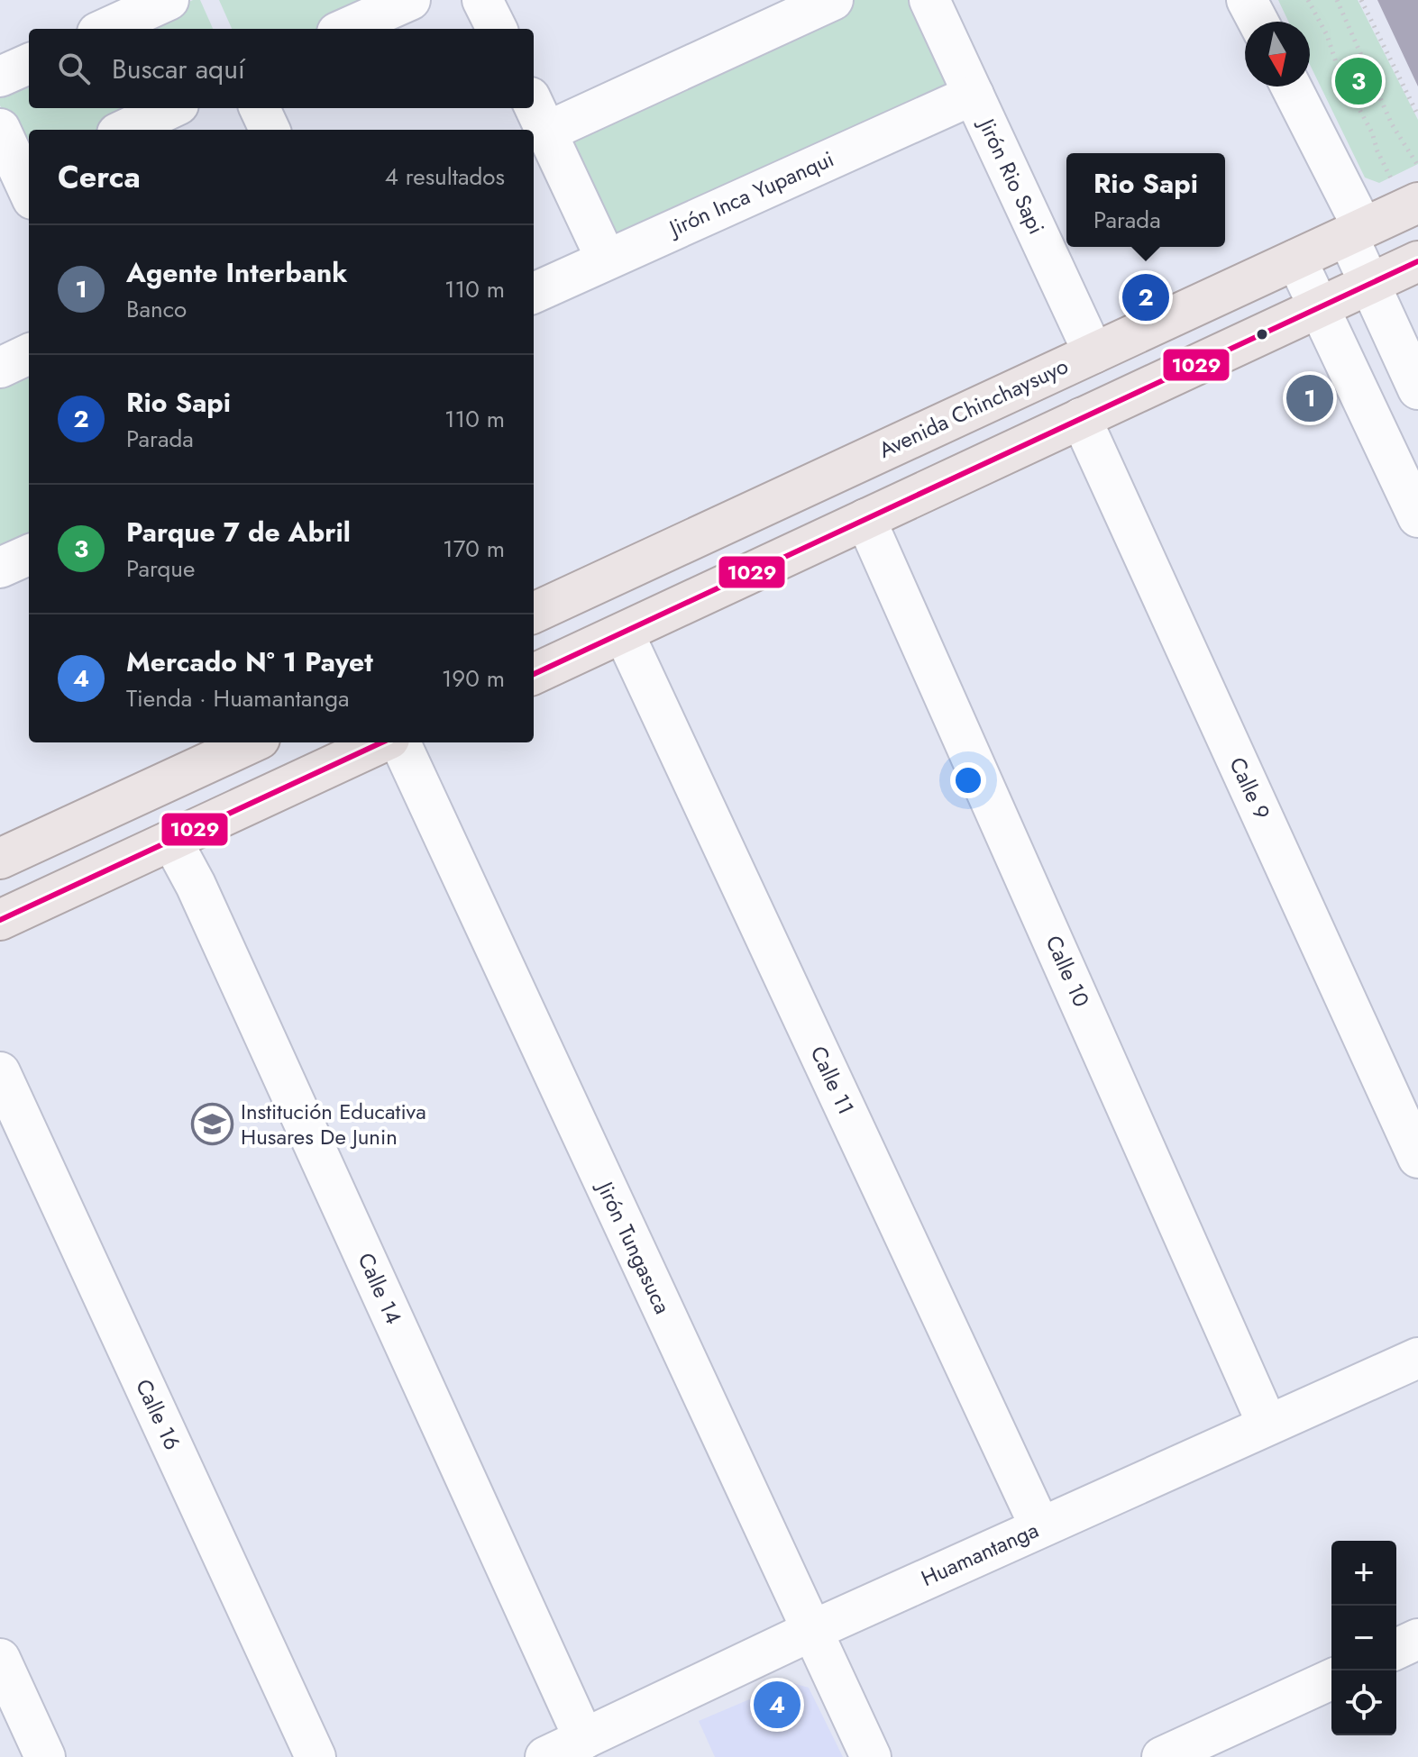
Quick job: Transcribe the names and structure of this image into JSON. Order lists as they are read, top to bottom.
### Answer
{
  "streets": {
    "main road": ["Avenida Chinchaysuyo"],
    "street": [
      "Jirón Rio Sapi",
      "Jirón Inca Yupanqui",
      "Calle 9",
      "Calle 10",
      "Calle 11",
      "Jirón Tungasuca",
      "Calle 14",
      "Calle 16",
      "Huamantanga"
    ]
  },
  "crossings": [
    ["Jirón Rio Sapi", "Jirón Inca Yupanqui"],
    ["Jirón Rio Sapi", "Avenida Chinchaysuyo"],
    ["Calle 10", "Huamantanga"],
    ["Calle 11", "Huamantanga"],
    ["Jirón Tungasuca", "Huamantanga"],
    ["Calle 14", "Huamantanga"]
  ],
  "places": {
    "school or university": ["Institución Educativa Husares De Junin"]
  },
  "lines": ["transit line 1029"],
  "north": "bottom",
  "page": {
    "search": "Buscar aquí",
    "pins": [
      "3",
      "2",
      "1",
      "4"
    ],
    "heading": ["Cerca", "4 resultados"],
    "popup": ["Rio Sapi", "Parada"],
    "list": [
      {
        "mark": "1",
        "name": "Agente Interbank",
        "note": "Banco",
        "value": "110 m"
      },
      {
        "mark": "2",
        "name": "Rio Sapi",
        "note": "Parada",
        "value": "110 m"
      },
      {
        "mark": "3",
        "name": "Parque 7 de Abril",
        "note": "Parque",
        "value": "170 m"
      },
      {
        "mark": "4",
        "name": "Mercado N° 1 Payet",
        "note": "Tienda · Huamantanga",
        "value": "190 m"
      }
    ],
    "map_buttons": ["+", "−"]
  }
}
